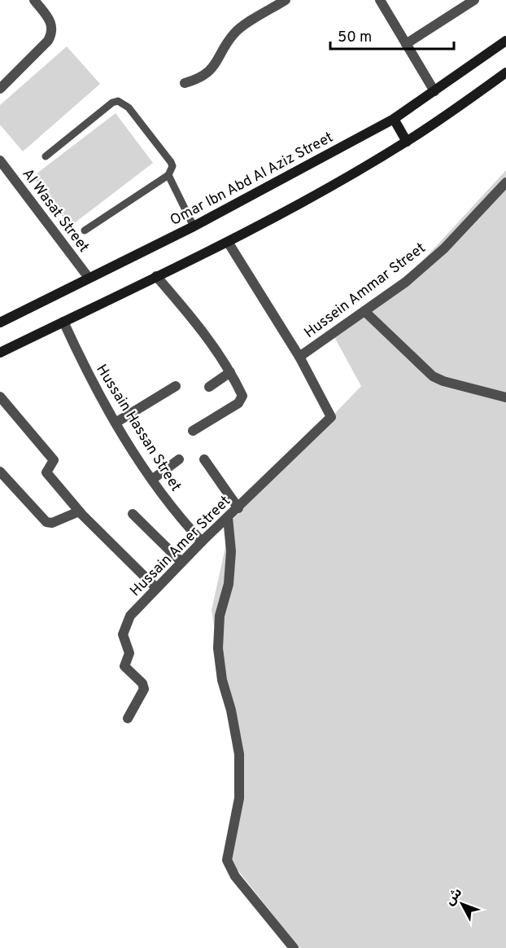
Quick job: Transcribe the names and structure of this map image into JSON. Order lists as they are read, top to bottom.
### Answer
{
  "streets": {
    "main road": ["Omar Ibn Abd Al Aziz Street"],
    "street": [
      "Al Wasat Street",
      "Hussein Ammar Street",
      "Hussain Hassan Street",
      "Hussain Amer Street"
    ]
  },
  "crossings": [
    ["Omar Ibn Abd Al Aziz Street", "Al Wasat Street"],
    ["Hussein Ammar Street", "Hussain Amer Street"],
    ["Hussain Hassan Street", "Hussain Amer Street"]
  ],
  "scale_bar": "50 m",
  "north": "top left"
}
